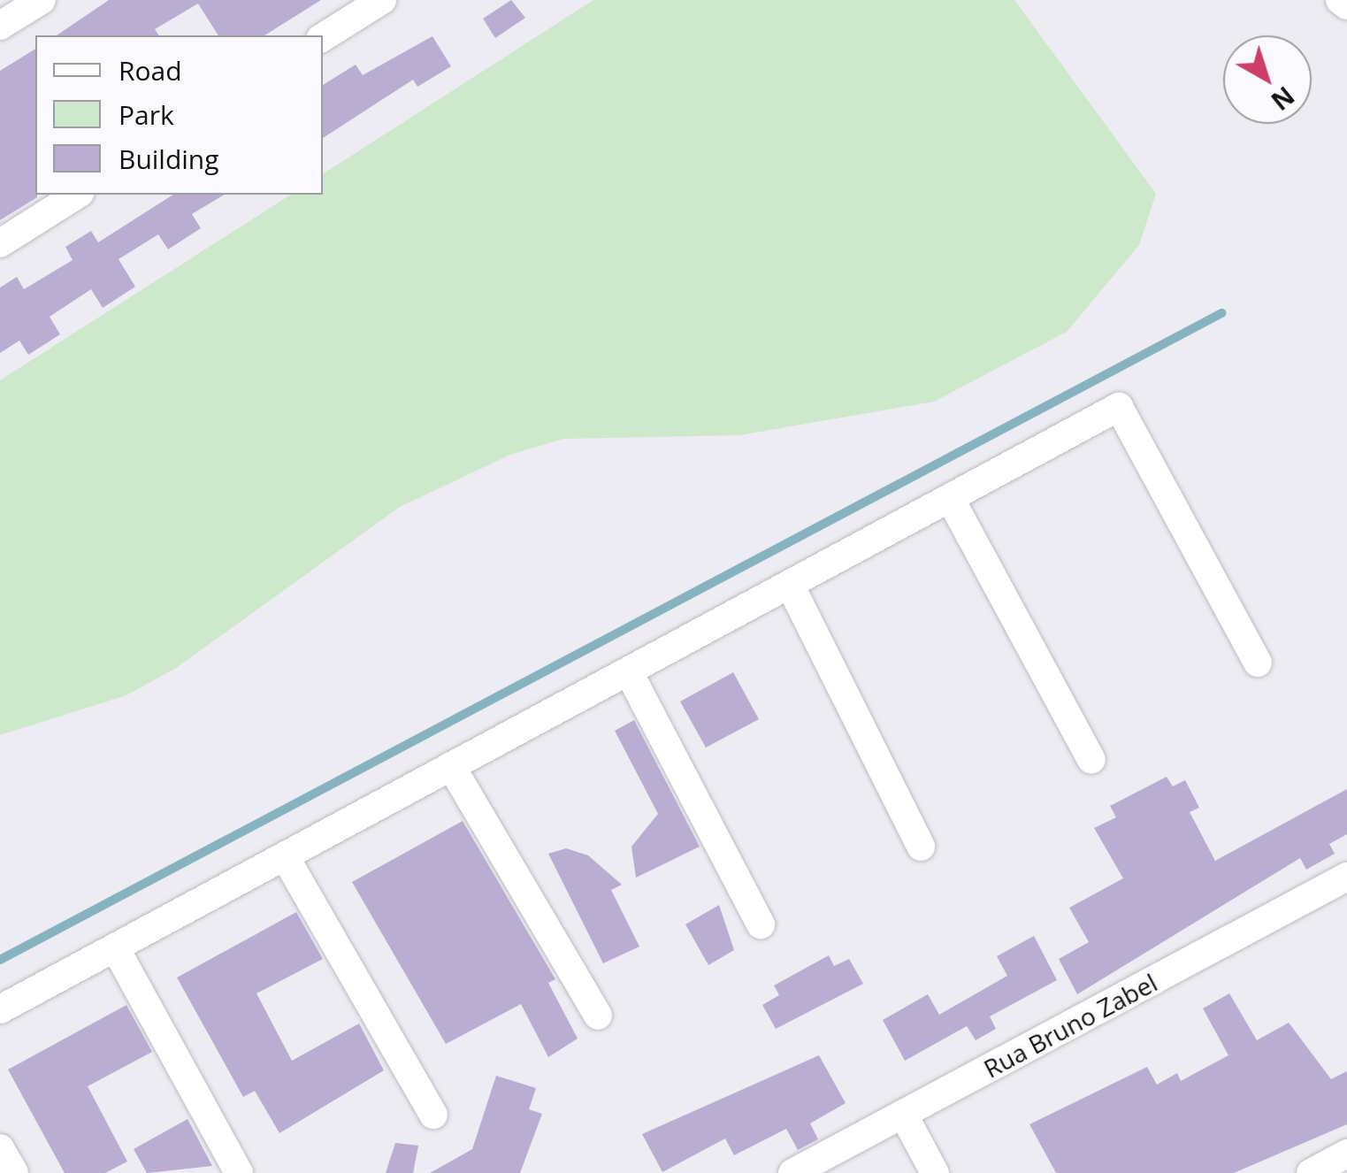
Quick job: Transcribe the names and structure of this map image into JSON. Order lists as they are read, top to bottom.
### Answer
{
  "streets": {
    "street": ["Rua Bruno Zabel"]
  },
  "legend": ["Road", "Park", "Building"],
  "north": "bottom right"
}
